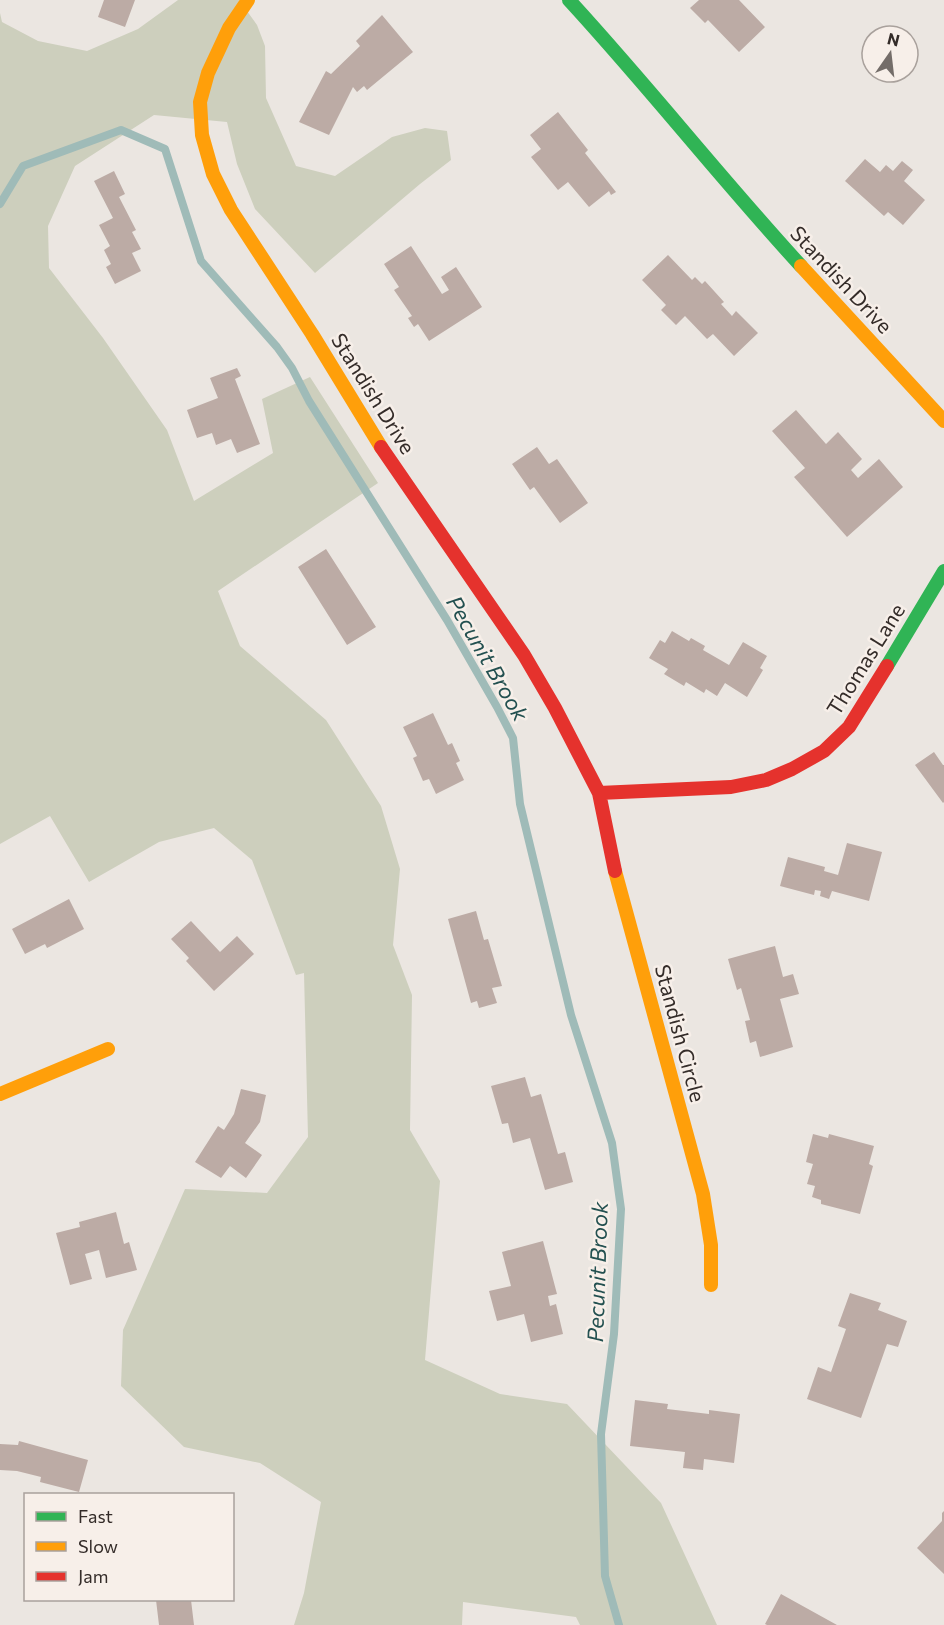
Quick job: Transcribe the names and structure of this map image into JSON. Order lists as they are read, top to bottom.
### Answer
{
  "streets": {
    "street": ["Standish Drive", "Thomas Lane", "Standish Circle"]
  },
  "crossings": [
    ["Standish Drive", "Thomas Lane"],
    ["Standish Drive", "Standish Circle"],
    ["Thomas Lane", "Standish Circle"]
  ],
  "water": ["Pecunit Brook"],
  "legend": ["Fast", "Slow", "Jam"],
  "north": "top"
}
